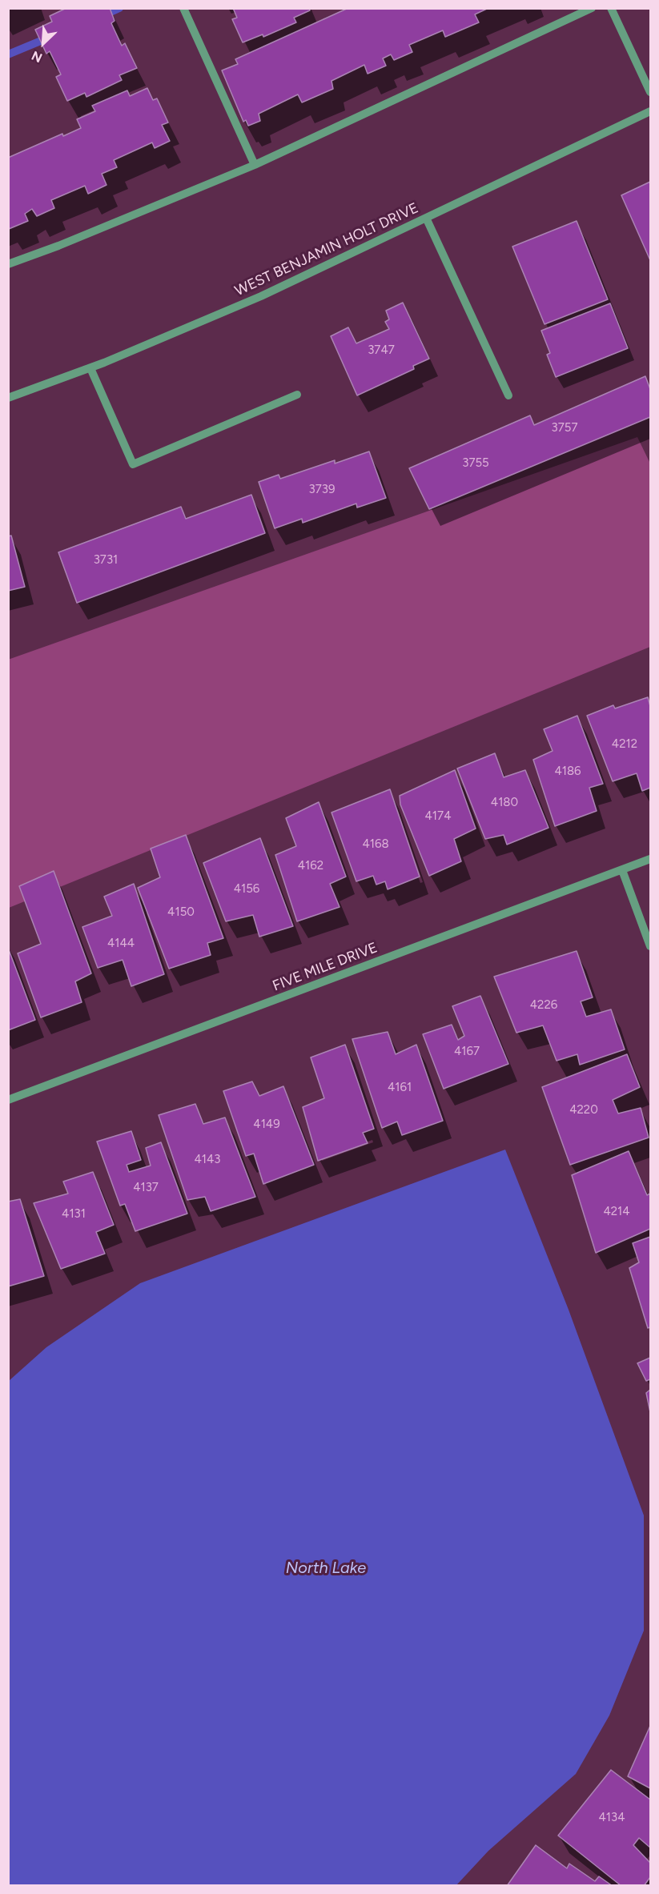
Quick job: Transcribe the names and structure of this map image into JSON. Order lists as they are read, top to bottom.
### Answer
{
  "streets": {
    "street": ["WEST BENJAMIN HOLT DRIVE", "FIVE MILE DRIVE"]
  },
  "water": ["North Lake"],
  "house_numbers": [
    "3747",
    "3757",
    "3755",
    "3739",
    "3731",
    "4212",
    "4186",
    "4180",
    "4174",
    "4168",
    "4162",
    "4156",
    "4150",
    "4144",
    "4226",
    "4167",
    "4161",
    "4220",
    "4149",
    "4143",
    "4137",
    "4214",
    "4131",
    "4134"
  ],
  "north": "bottom left"
}
